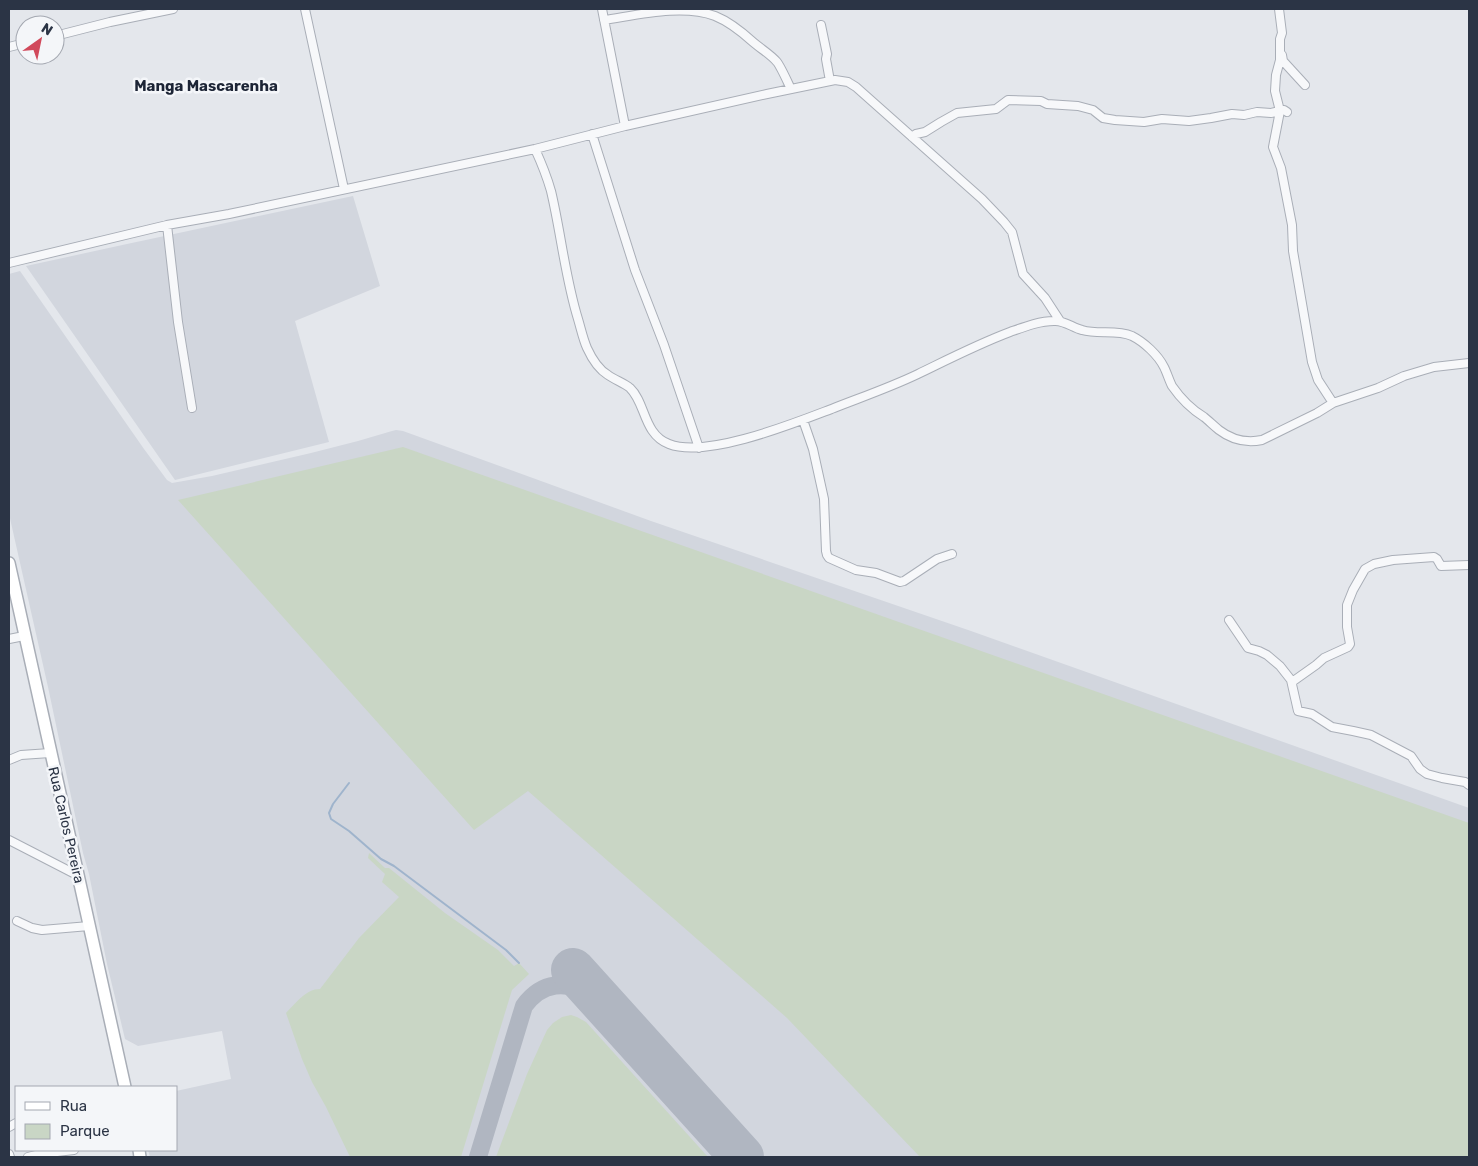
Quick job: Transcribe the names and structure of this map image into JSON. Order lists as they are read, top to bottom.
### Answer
{
  "streets": {
    "main road": ["Rua Carlos Pereira"]
  },
  "districts": ["Manga Mascarenha"],
  "legend": ["Rua", "Parque"],
  "north": "top right"
}
